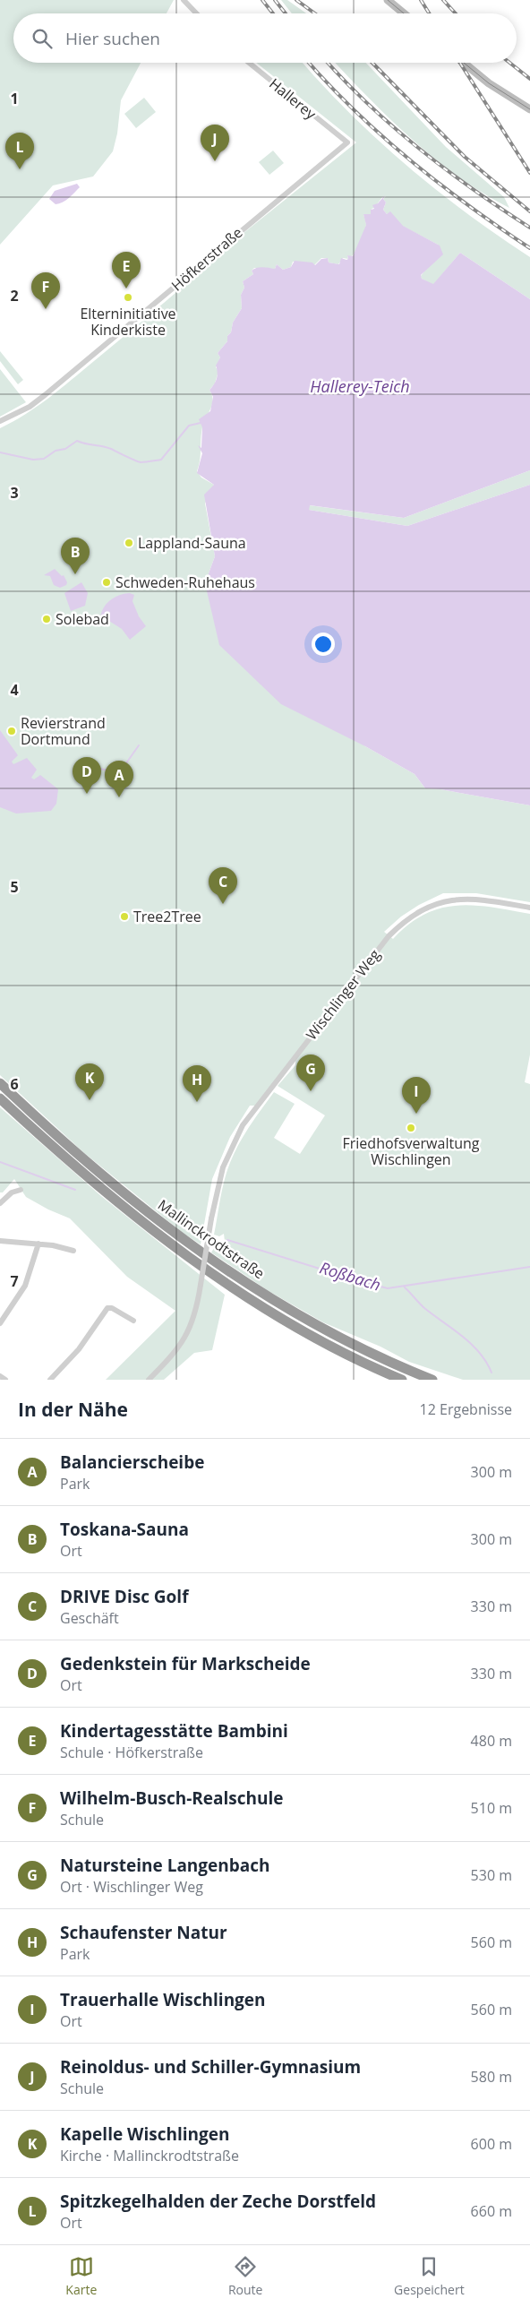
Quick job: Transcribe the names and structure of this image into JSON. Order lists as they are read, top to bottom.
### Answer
{
  "streets": {
    "highway": ["Mallinckrodtstraße"],
    "street": ["Hallerey", "Höfkerstraße", "Wischlinger Weg"]
  },
  "crossings": [
    ["Hallerey", "Höfkerstraße"]
  ],
  "water": ["Hallerey-Teich", "Roßbach"],
  "places": [
    "Elterninitiative Kinderkiste",
    "Lappland-Sauna",
    "Schweden-Ruhehaus",
    "Solebad",
    "Revierstrand Dortmund",
    "Tree2Tree",
    "Friedhofsverwaltung Wischlingen"
  ],
  "page": {
    "search": "Hier suchen",
    "pins": [
      "J",
      "L",
      "E",
      "F",
      "B",
      "D",
      "A",
      "C",
      "G",
      "K",
      "H",
      "I"
    ],
    "heading": ["In der Nähe", "12 Ergebnisse"],
    "list": [
      {
        "mark": "A",
        "name": "Balancierscheibe",
        "note": "Park",
        "value": "300 m"
      },
      {
        "mark": "B",
        "name": "Toskana-Sauna",
        "note": "Ort",
        "value": "300 m"
      },
      {
        "mark": "C",
        "name": "DRIVE Disc Golf",
        "note": "Geschäft",
        "value": "330 m"
      },
      {
        "mark": "D",
        "name": "Gedenkstein für Markscheide",
        "note": "Ort",
        "value": "330 m"
      },
      {
        "mark": "E",
        "name": "Kindertagesstätte Bambini",
        "note": "Schule · Höfkerstraße",
        "value": "480 m"
      },
      {
        "mark": "F",
        "name": "Wilhelm-Busch-Realschule",
        "note": "Schule",
        "value": "510 m"
      },
      {
        "mark": "G",
        "name": "Natursteine Langenbach",
        "note": "Ort · Wischlinger Weg",
        "value": "530 m"
      },
      {
        "mark": "H",
        "name": "Schaufenster Natur",
        "note": "Park",
        "value": "560 m"
      },
      {
        "mark": "I",
        "name": "Trauerhalle Wischlingen",
        "note": "Ort",
        "value": "560 m"
      },
      {
        "mark": "J",
        "name": "Reinoldus- und Schiller-Gymnasium",
        "note": "Schule",
        "value": "580 m"
      },
      {
        "mark": "K",
        "name": "Kapelle Wischlingen",
        "note": "Kirche · Mallinckrodtstraße",
        "value": "600 m"
      },
      {
        "mark": "L",
        "name": "Spitzkegelhalden der Zeche Dorstfeld",
        "note": "Ort",
        "value": "660 m"
      }
    ],
    "nav": ["Karte", "Route", "Gespeichert"]
  },
  "grid": {
    "rows": [
      "1",
      "2",
      "3",
      "4",
      "5",
      "6",
      "7"
    ]
  }
}
